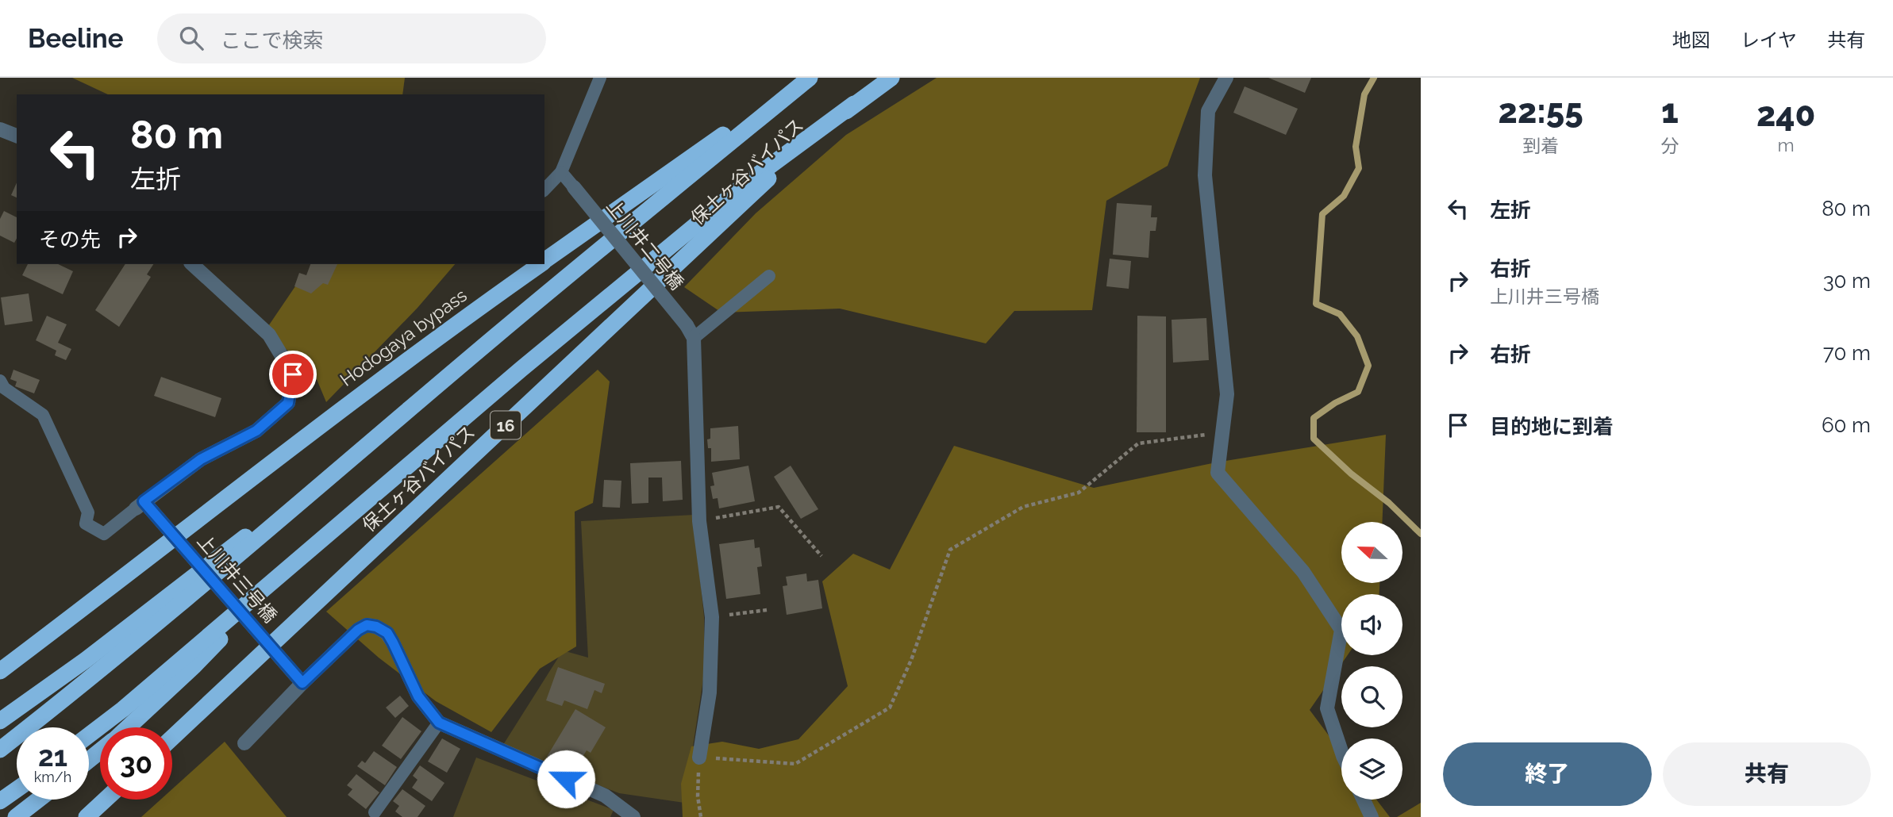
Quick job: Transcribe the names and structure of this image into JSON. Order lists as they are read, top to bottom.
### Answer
{
  "streets": {
    "highway": ["保土ヶ谷バイパス", "Hodogaya bypass", "16"],
    "street": ["上川井二号橋", "上川井三号橋"]
  },
  "crossings": [
    ["保土ヶ谷バイパス", "16"]
  ],
  "north": "left",
  "page": {
    "header": "Beeline",
    "search": "ここで検索",
    "nav": ["地図", "レイヤ", "共有"],
    "eta": [
      "22:55",
      "到着",
      "1",
      "分",
      "240",
      "m"
    ],
    "turn": ["80 m", "左折"],
    "list": [
      {
        "name": "左折",
        "value": "80 m"
      },
      {
        "name": "右折",
        "note": "上川井三号橋",
        "value": "30 m"
      },
      {
        "name": "右折",
        "value": "70 m"
      },
      {
        "name": "目的地に到着",
        "value": "60 m"
      }
    ],
    "then": "その先",
    "speed": "21 km/h",
    "limit": "30",
    "buttons": ["終了", "共有"]
  }
}
